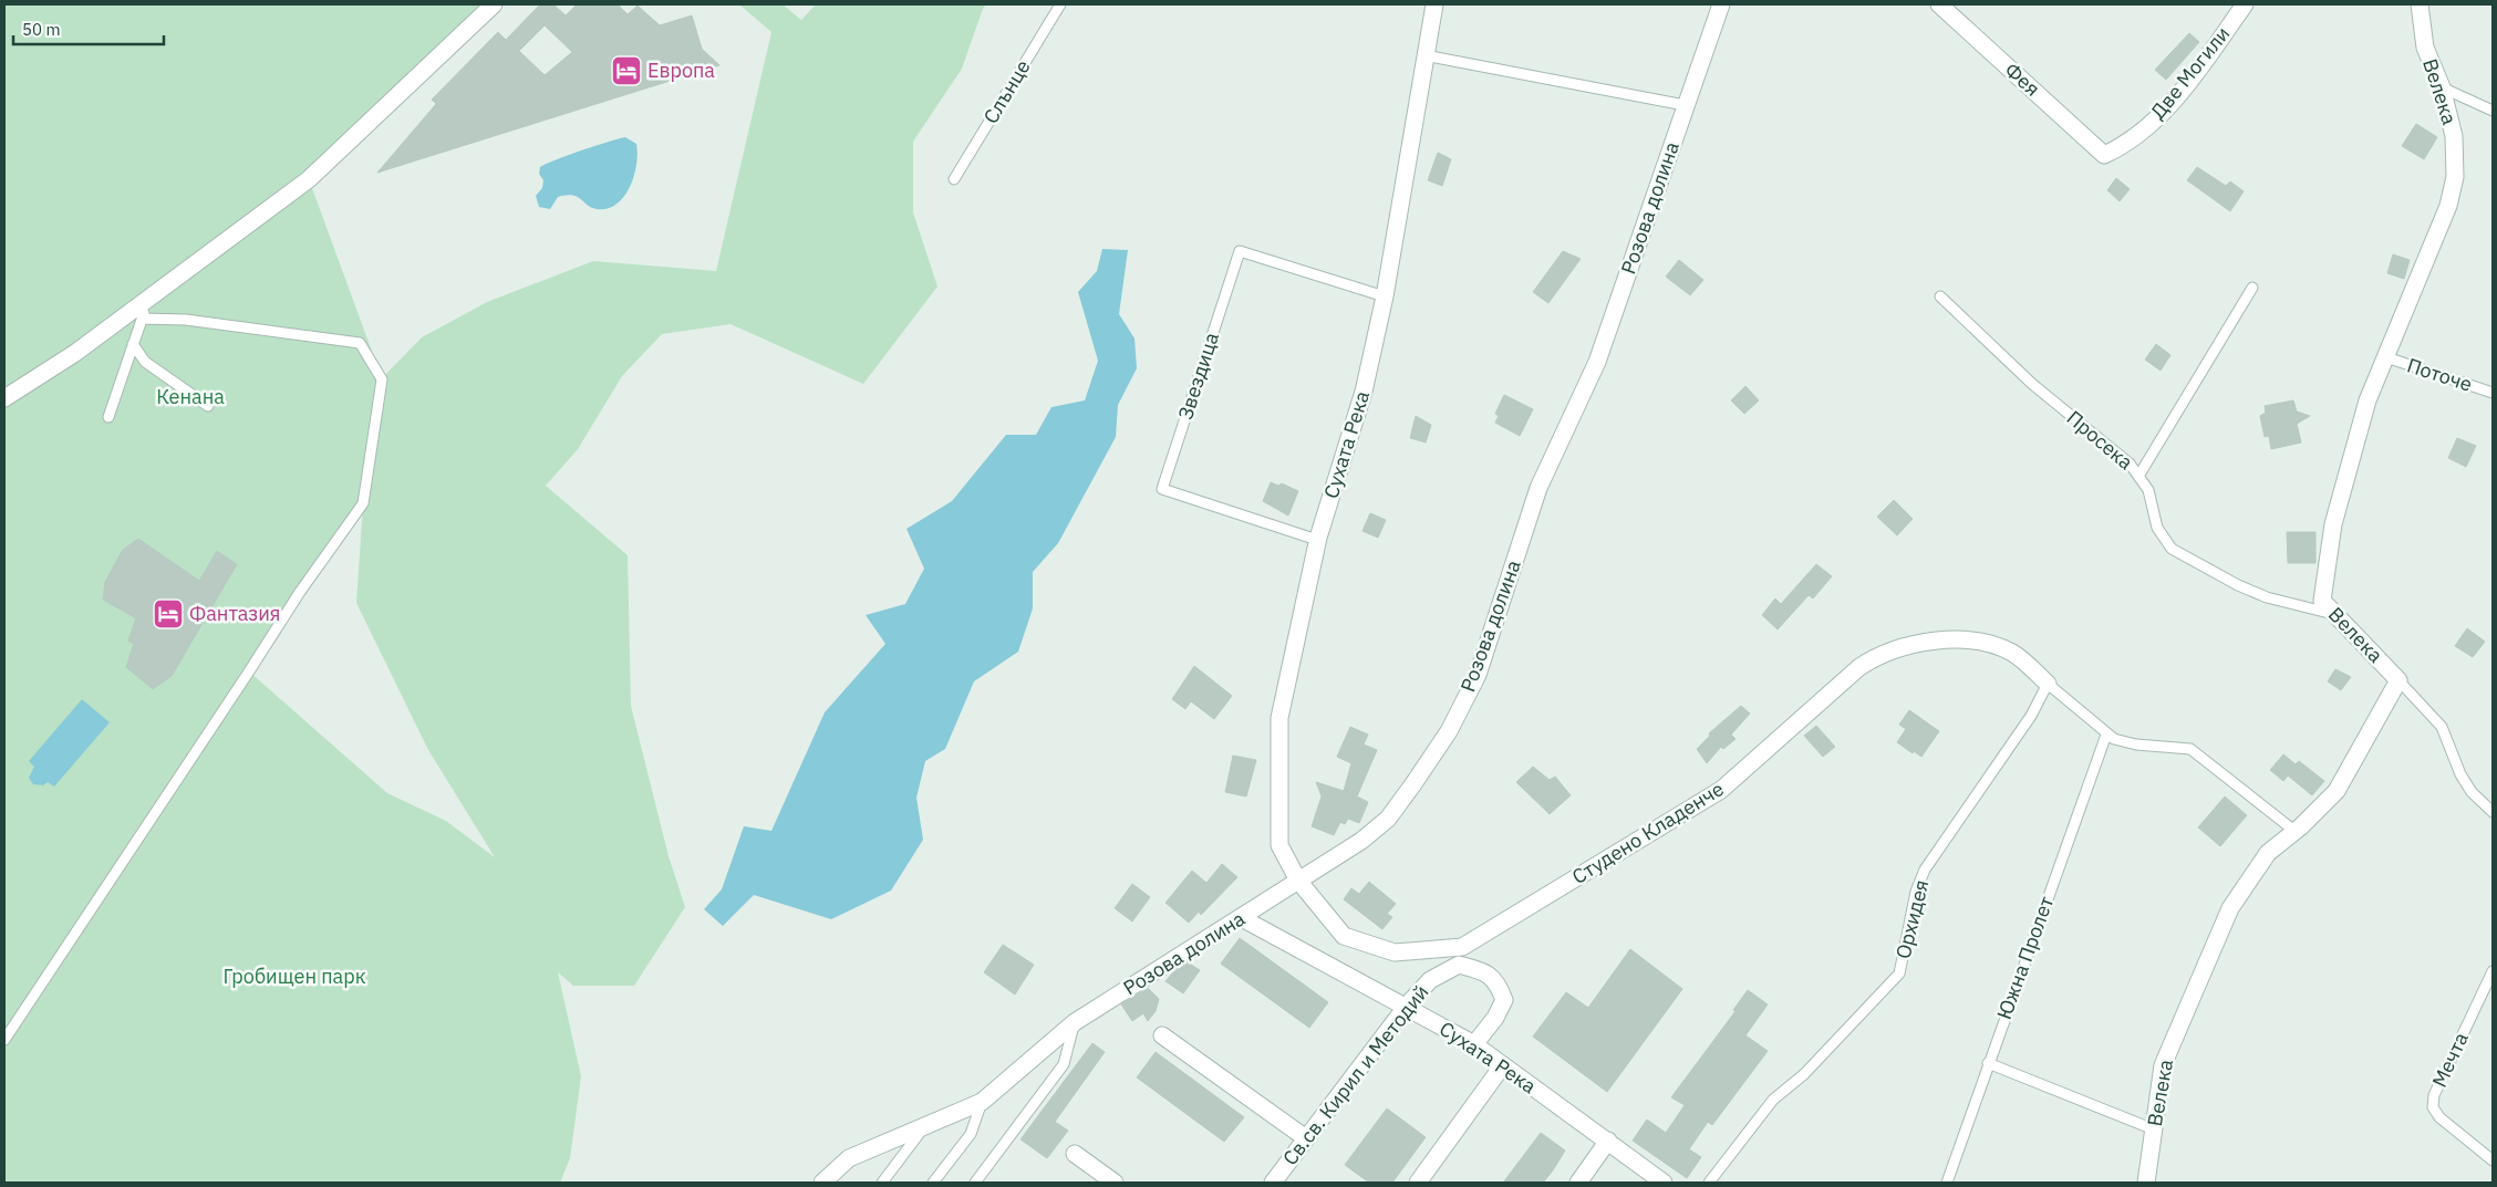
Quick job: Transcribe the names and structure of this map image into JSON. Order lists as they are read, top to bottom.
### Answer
{
  "streets": {
    "street": [
      "Две Могили",
      "Фея",
      "Велека",
      "Розова долина",
      "Сухата Река",
      "Студено Кладенче",
      "Св.св. Кирил и Методий"
    ],
    "lane": [
      "Слънце",
      "Поточе",
      "Звездица",
      "Просека",
      "Орхидея",
      "Южна Пролет",
      "Мечта"
    ]
  },
  "crossings": [
    ["Две Могили", "Фея"],
    ["Велека", "Поточе"],
    ["Велека", "Просека"],
    ["Розова долина", "Сухата Река"],
    ["Розова долина", "Студено Кладенче"],
    ["Звездица", "Сухата Река"],
    ["Сухата Река", "Студено Кладенче"],
    ["Сухата Река", "Св.св. Кирил и Методий"],
    ["Студено Кладенче", "Орхидея"]
  ],
  "parks": ["Кенана", "Гробищен парк"],
  "places": {
    "hotel": ["Европа", "Фантазия"]
  },
  "scale_bar": "50 m"
}
